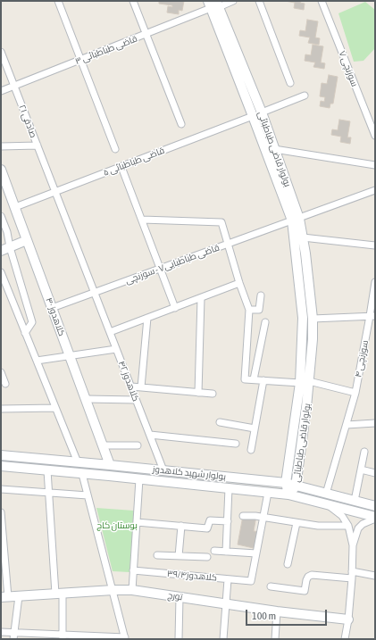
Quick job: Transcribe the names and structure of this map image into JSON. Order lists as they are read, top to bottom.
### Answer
{
  "streets": {
    "main road": [
      "بولوار قاضی طباطبائی",
      "کلاهدوز ۴۰",
      "بولوار شهید کلاهدوز",
      "تورج"
    ],
    "street": [
      "قاضی طباطبائی ۳",
      "سوزنچی ۷",
      "صادقی ۲۱",
      "قاضی طباطبائی ۵",
      "قاضی طباطبایی۷ - سوزنچی",
      "سوزنچی ۴",
      "کلاهدوز ۴۲",
      "کلاهدوز۳۹/۴"
    ]
  },
  "crossings": [
    ["قاضی طباطبائی ۳", "صادقی ۲۱"],
    ["قاضی طباطبائی ۳", "بولوار قاضی طباطبائی"],
    ["صادقی ۲۱", "قاضی طباطبائی ۵"],
    ["صادقی ۲۱", "قاضی طباطبایی۷ - سوزنچی"],
    ["صادقی ۲۱", "کلاهدوز ۴۲"],
    ["بولوار قاضی طباطبائی", "قاضی طباطبائی ۵"],
    ["بولوار قاضی طباطبائی", "قاضی طباطبایی۷ - سوزنچی"],
    ["بولوار قاضی طباطبائی", "بولوار شهید کلاهدوز"],
    ["قاضی طباطبائی ۵", "کلاهدوز ۴۰"],
    ["قاضی طباطبایی۷ - سوزنچی", "کلاهدوز ۴۰"],
    ["قاضی طباطبایی۷ - سوزنچی", "کلاهدوز ۴۲"],
    ["کلاهدوز ۴۰", "بولوار شهید کلاهدوز"],
    ["سوزنچی ۴", "بولوار شهید کلاهدوز"],
    ["کلاهدوز ۴۲", "بولوار شهید کلاهدوز"]
  ],
  "parks": ["بوستان کاج"],
  "scale_bar": "100 m"
}
